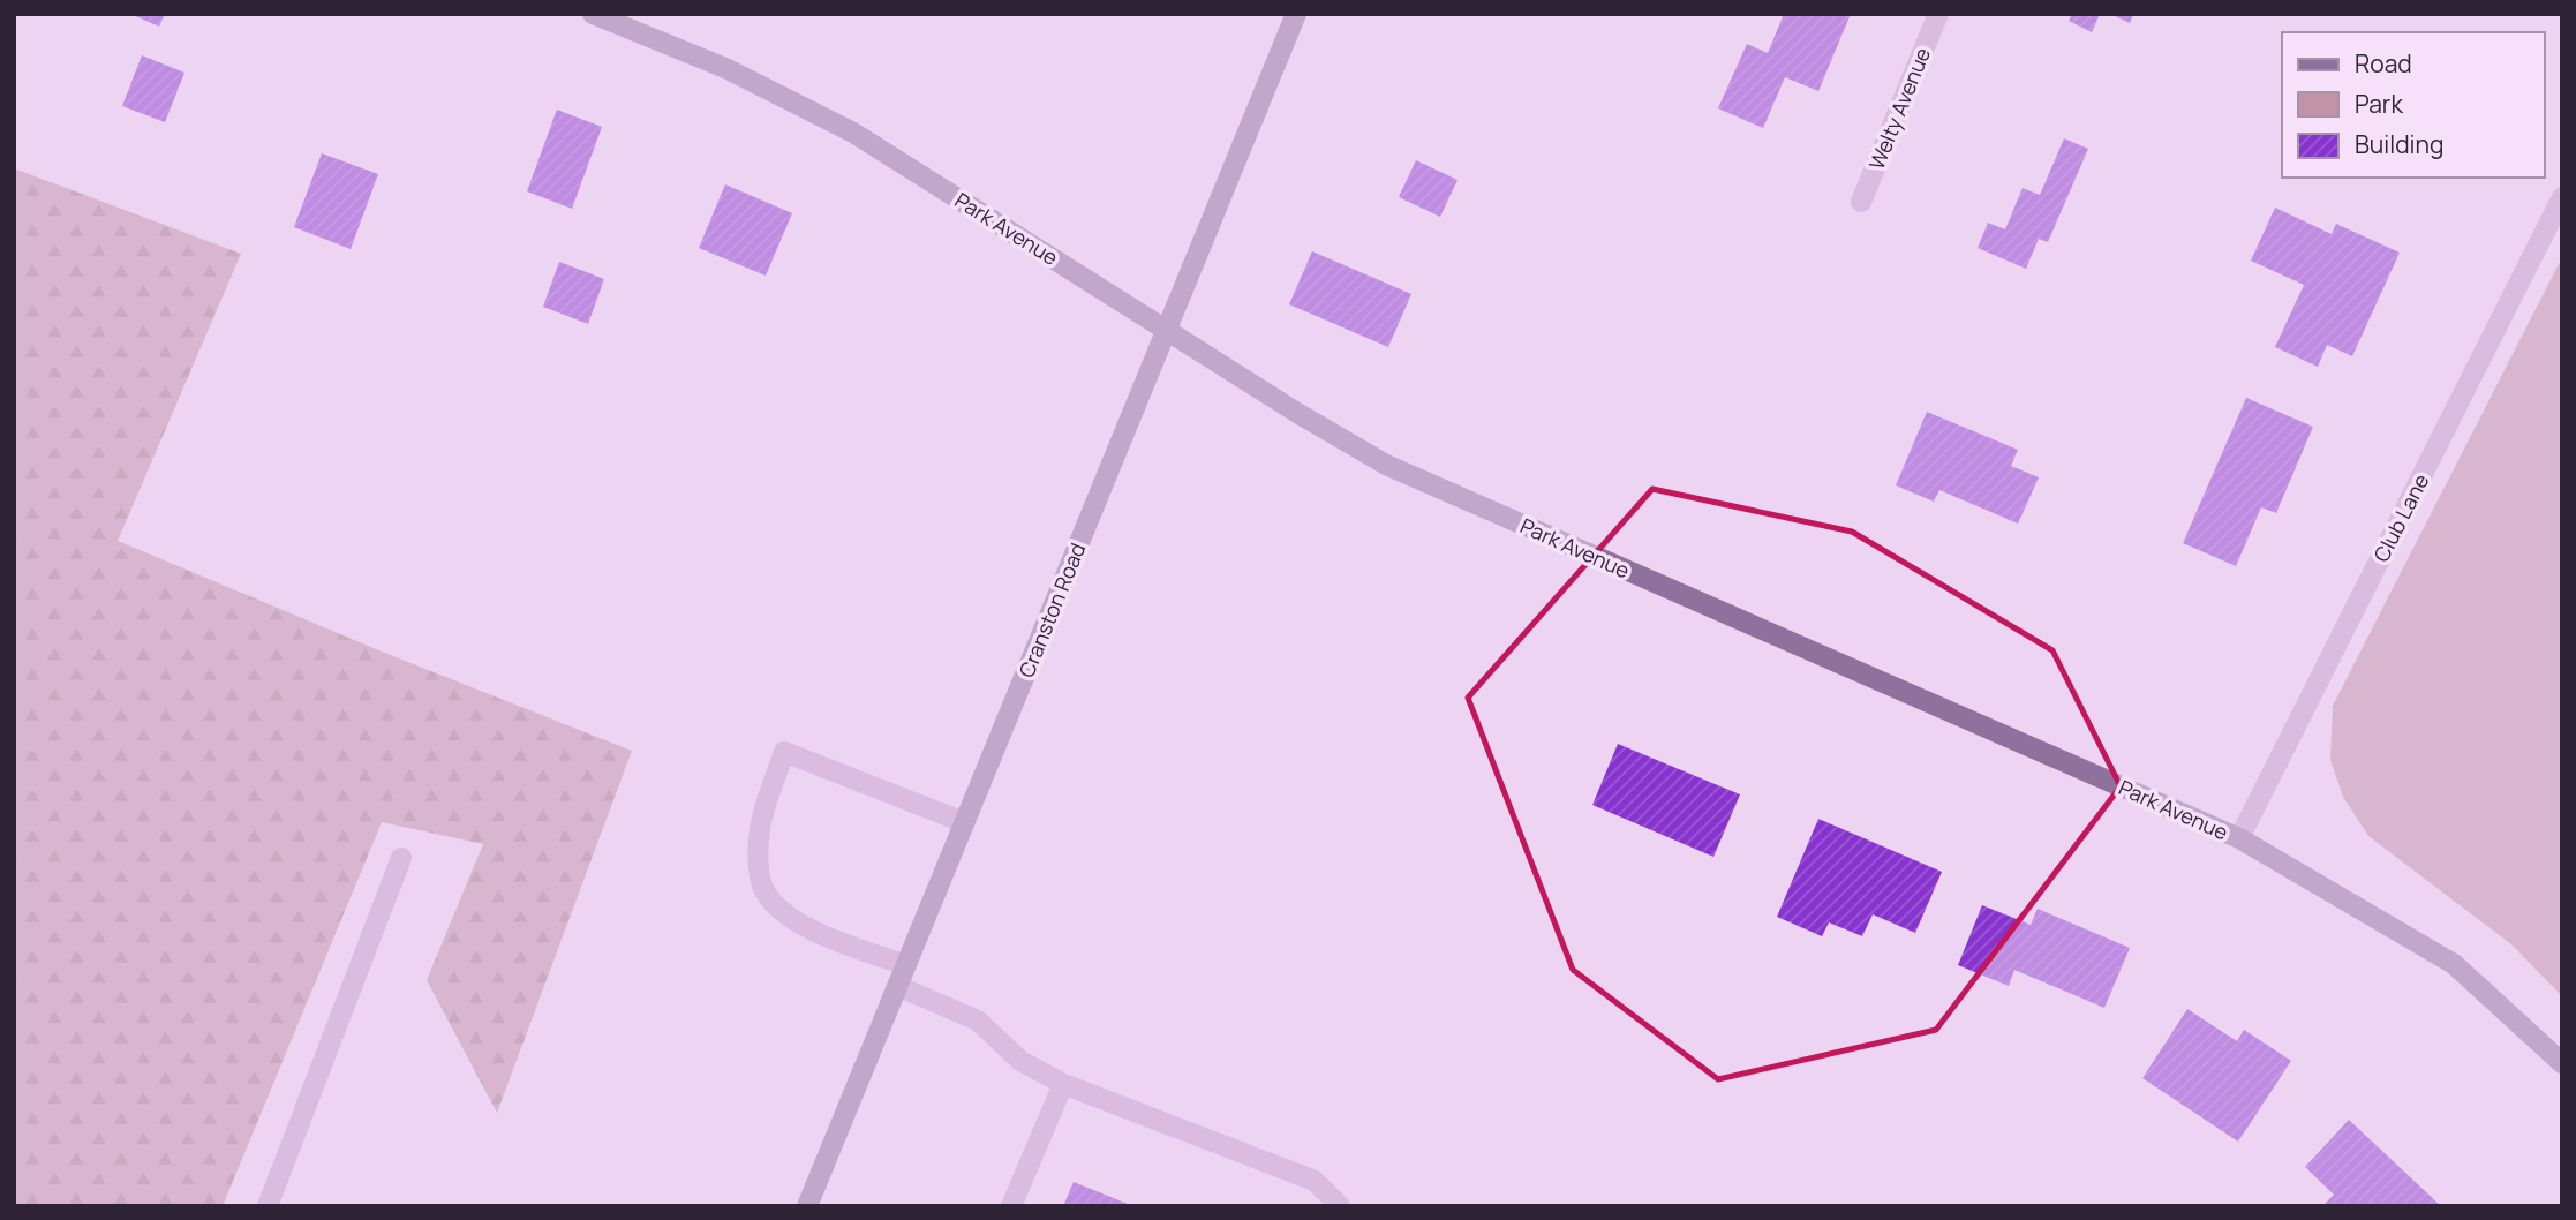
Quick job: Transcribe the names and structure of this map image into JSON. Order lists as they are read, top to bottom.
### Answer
{
  "streets": {
    "street": [
      "Welty Avenue",
      "Park Avenue",
      "Club Lane",
      "Cranston Road"
    ]
  },
  "crossings": [
    ["Park Avenue", "Club Lane"],
    ["Park Avenue", "Cranston Road"]
  ],
  "legend": ["Road", "Park", "Building"]
}
